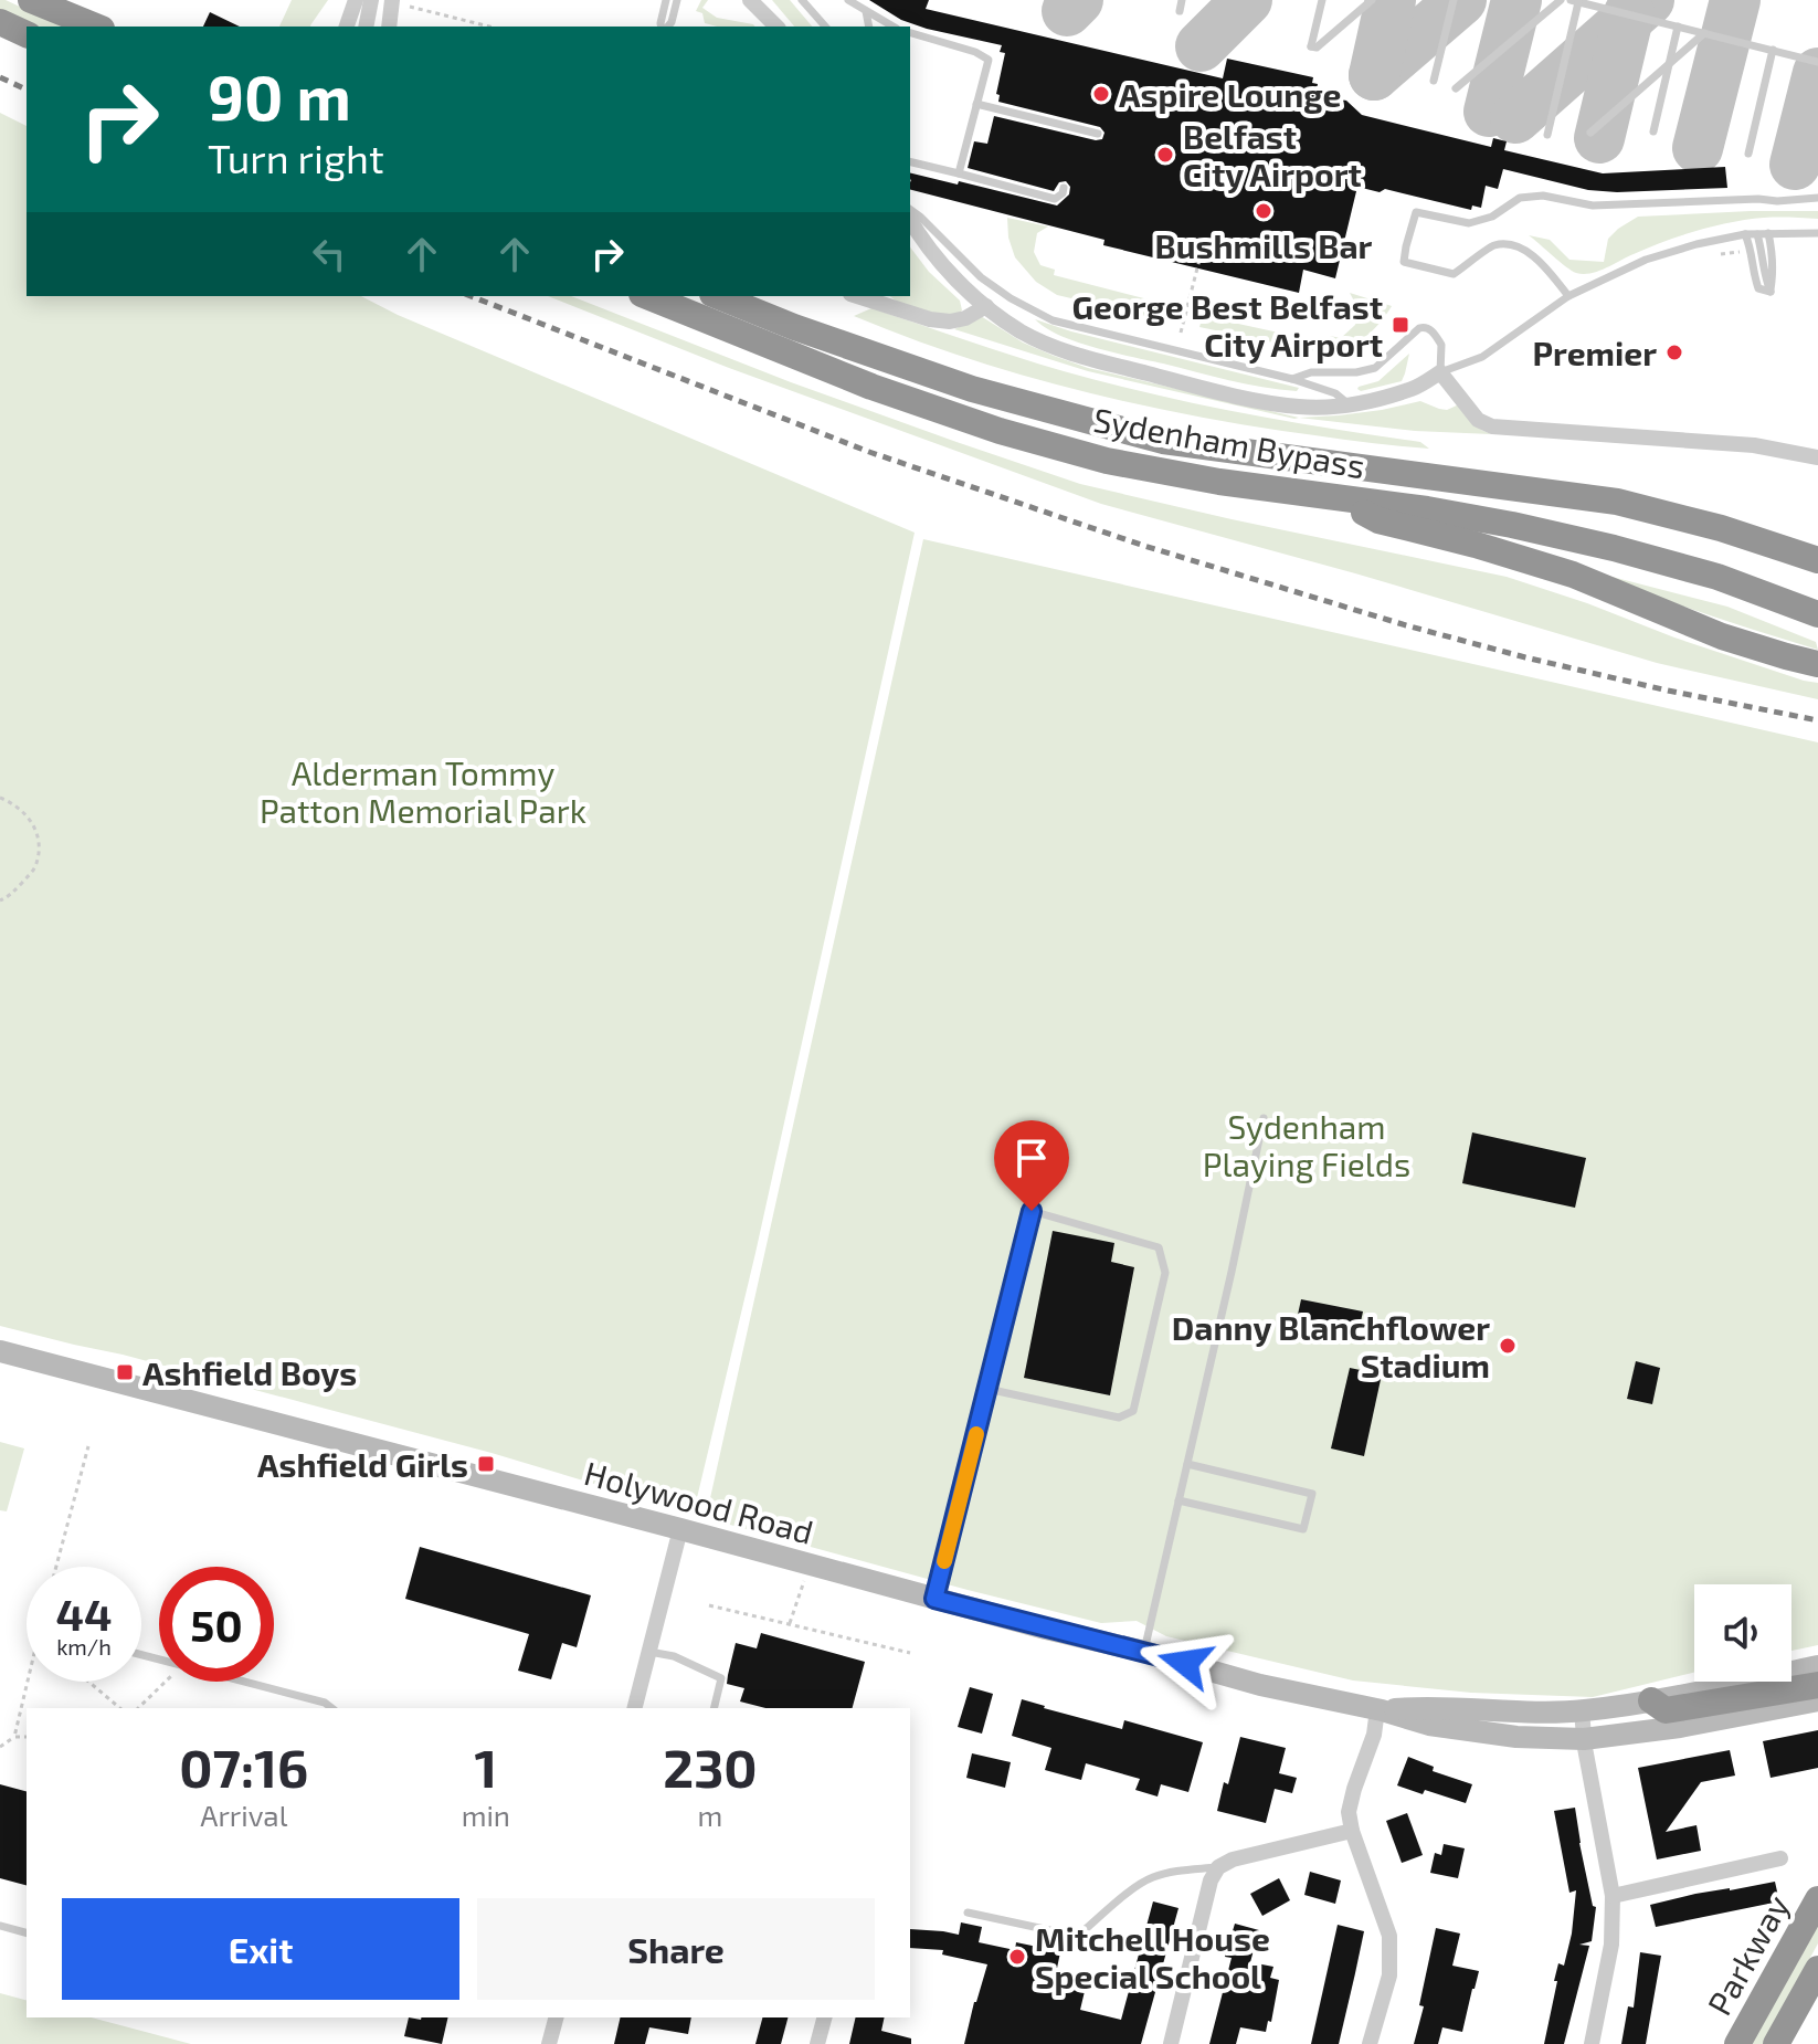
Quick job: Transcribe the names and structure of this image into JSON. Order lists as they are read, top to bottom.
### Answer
{
  "streets": {
    "highway": ["Sydenham Bypass", "Parkway"],
    "main road": ["Holywood Road"]
  },
  "parks": ["Alderman Tommy Patton Memorial Park", "Sydenham Playing Fields"],
  "places": {
    "other": [
      "Aspire Lounge",
      "Belfast City Airport",
      "Bushmills Bar",
      "Premier",
      "Danny Blanchflower Stadium",
      "Mitchell House Special School"
    ],
    "transit": ["George Best Belfast City Airport", "Ashfield Boys", "Ashfield Girls"]
  },
  "page": {
    "turn": ["90 m", "Turn right"],
    "speed": "44 km/h",
    "limit": "50",
    "eta": [
      "07:16",
      "Arrival",
      "1",
      "min",
      "230",
      "m"
    ],
    "buttons": ["Exit", "Share"]
  }
}
